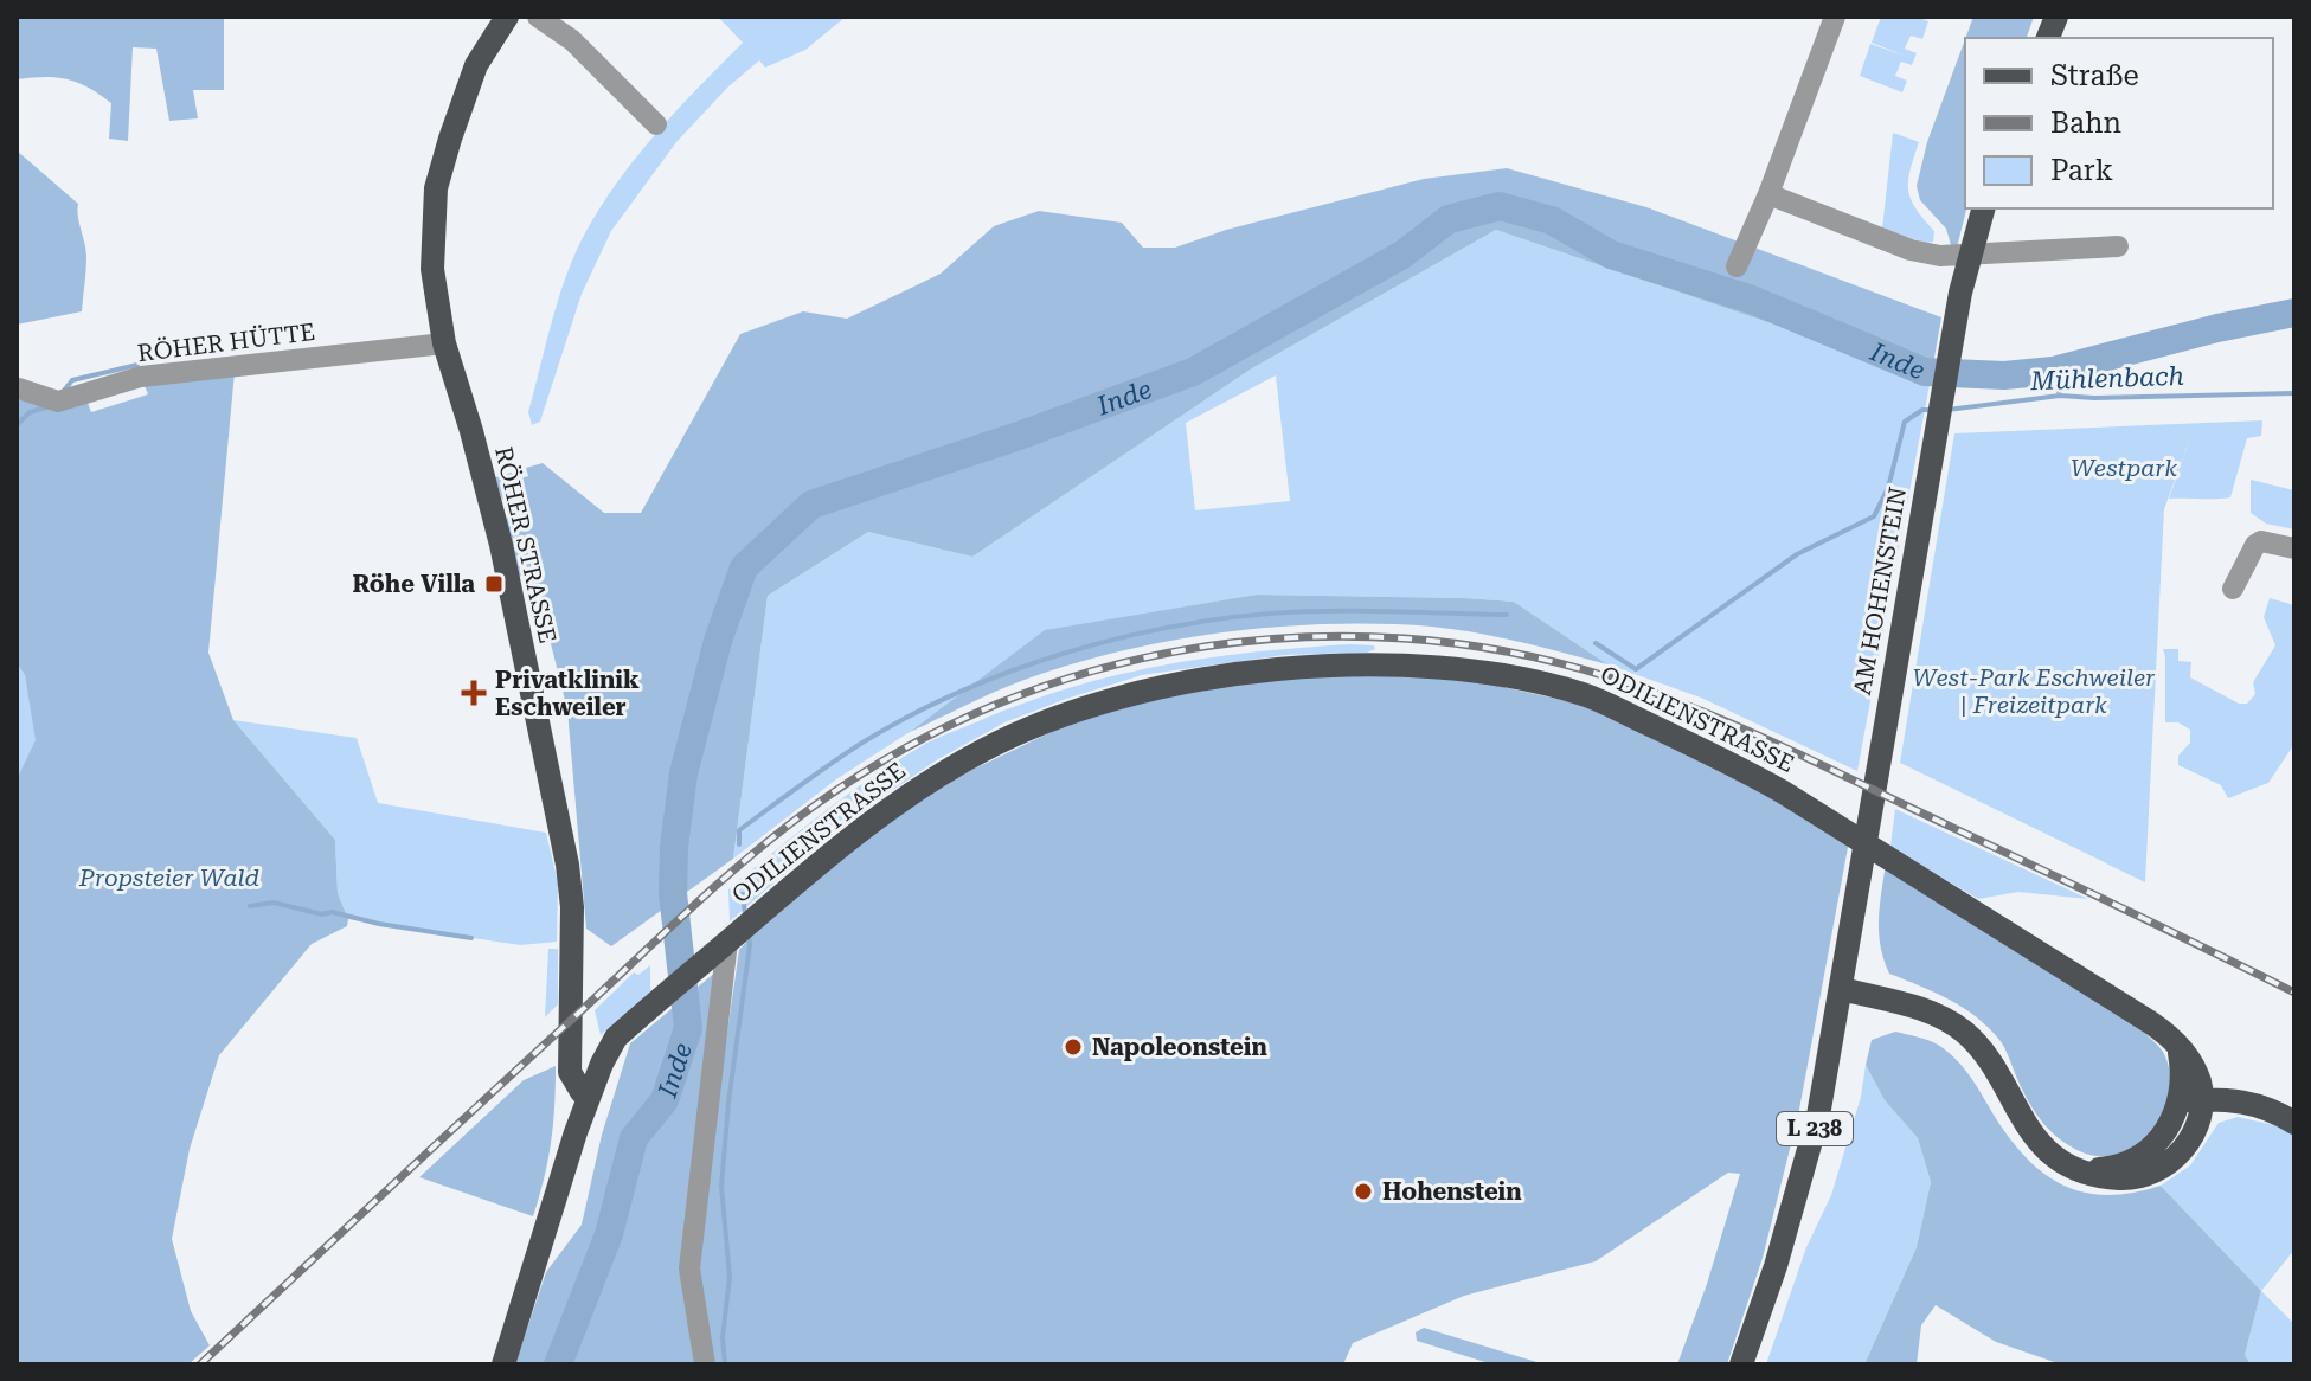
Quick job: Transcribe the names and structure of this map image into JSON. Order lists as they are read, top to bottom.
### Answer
{
  "streets": {
    "main road": [
      "RÖHER STRASSE",
      "AM HOHENSTEIN",
      "ODILIENSTRASSE",
      "L 238"
    ],
    "street": ["RÖHER HÜTTE"]
  },
  "crossings": [
    ["RÖHER HÜTTE", "RÖHER STRASSE"],
    ["RÖHER STRASSE", "ODILIENSTRASSE"]
  ],
  "water": ["Inde", "Mühlenbach"],
  "parks": ["Westpark", "West-Park Eschweiler | Freizeitpark", "Propsteier Wald"],
  "places": {
    "transit": ["Röhe Villa"],
    "health": ["Privatklinik Eschweiler"],
    "other": ["Napoleonstein", "Hohenstein"]
  },
  "legend": ["Straße", "Bahn", "Park"]
}
